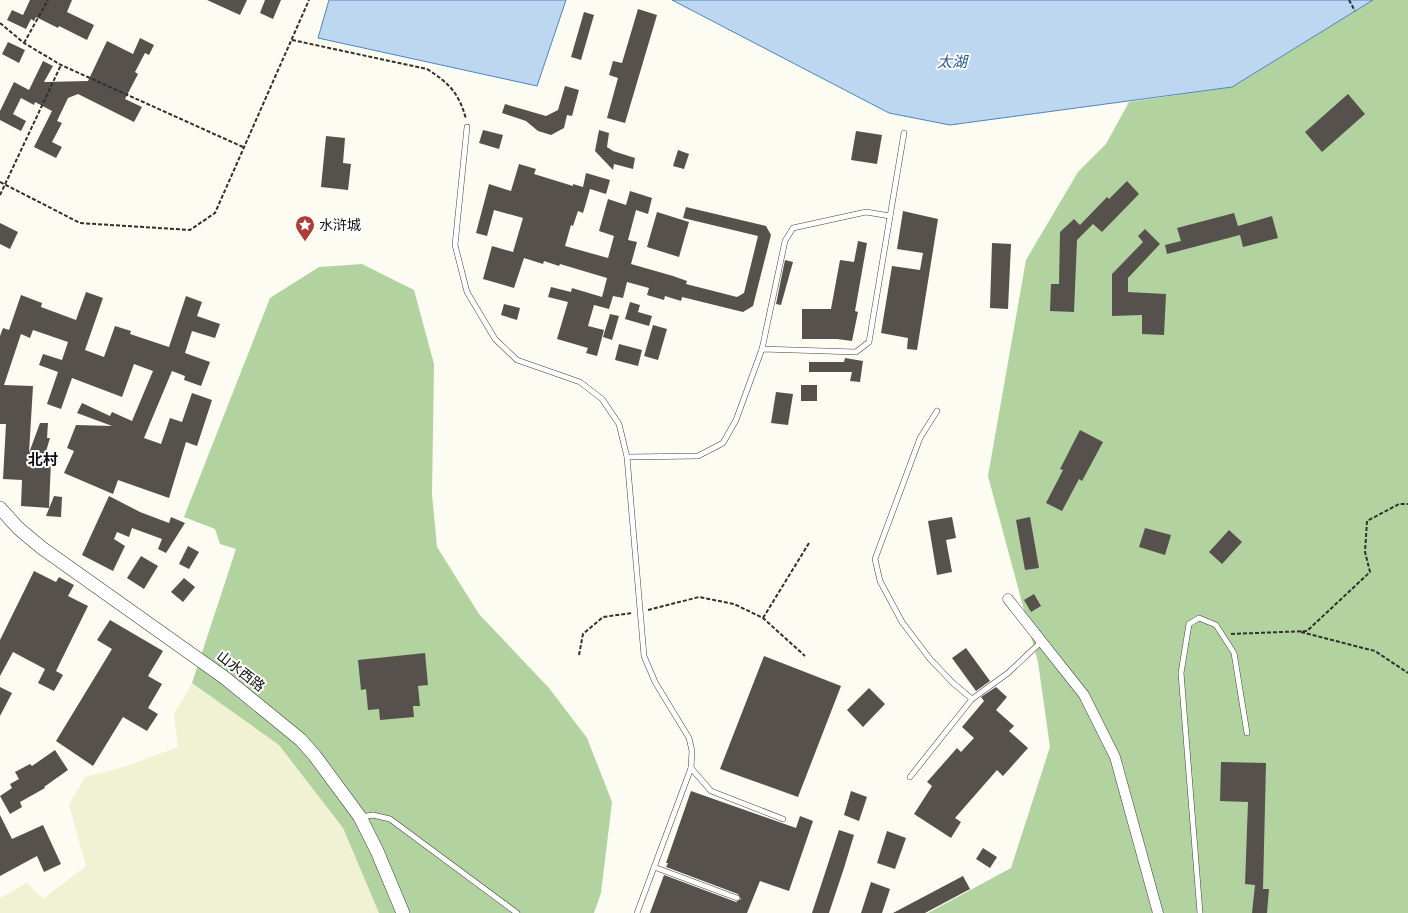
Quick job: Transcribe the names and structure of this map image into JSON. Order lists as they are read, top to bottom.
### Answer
{
  "streets": {
    "street": ["山水西路"]
  },
  "districts": ["北村"],
  "water": ["太湖"],
  "places": {
    "place": ["水浒城"]
  }
}
